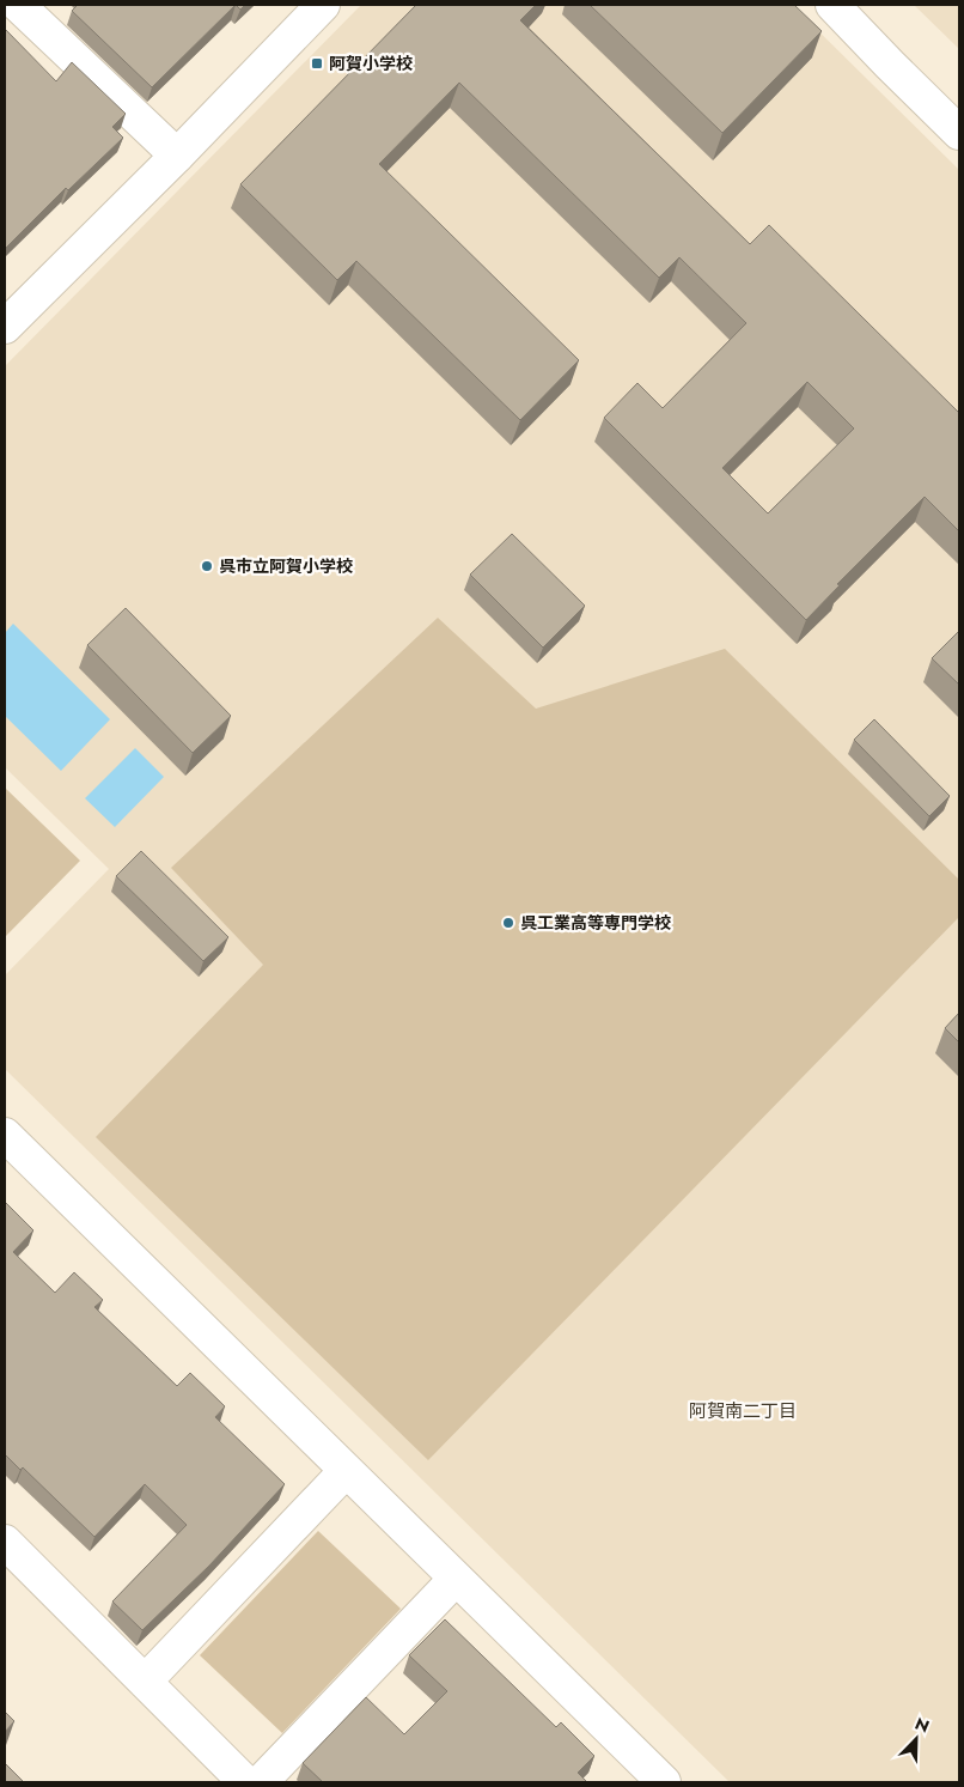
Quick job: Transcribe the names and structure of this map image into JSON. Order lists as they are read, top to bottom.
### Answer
{
  "districts": ["阿賀南二丁目"],
  "places": {
    "transit": ["阿賀小学校"],
    "other": ["呉市立阿賀小学校", "呉工業高等専門学校"]
  },
  "north": "top right"
}
